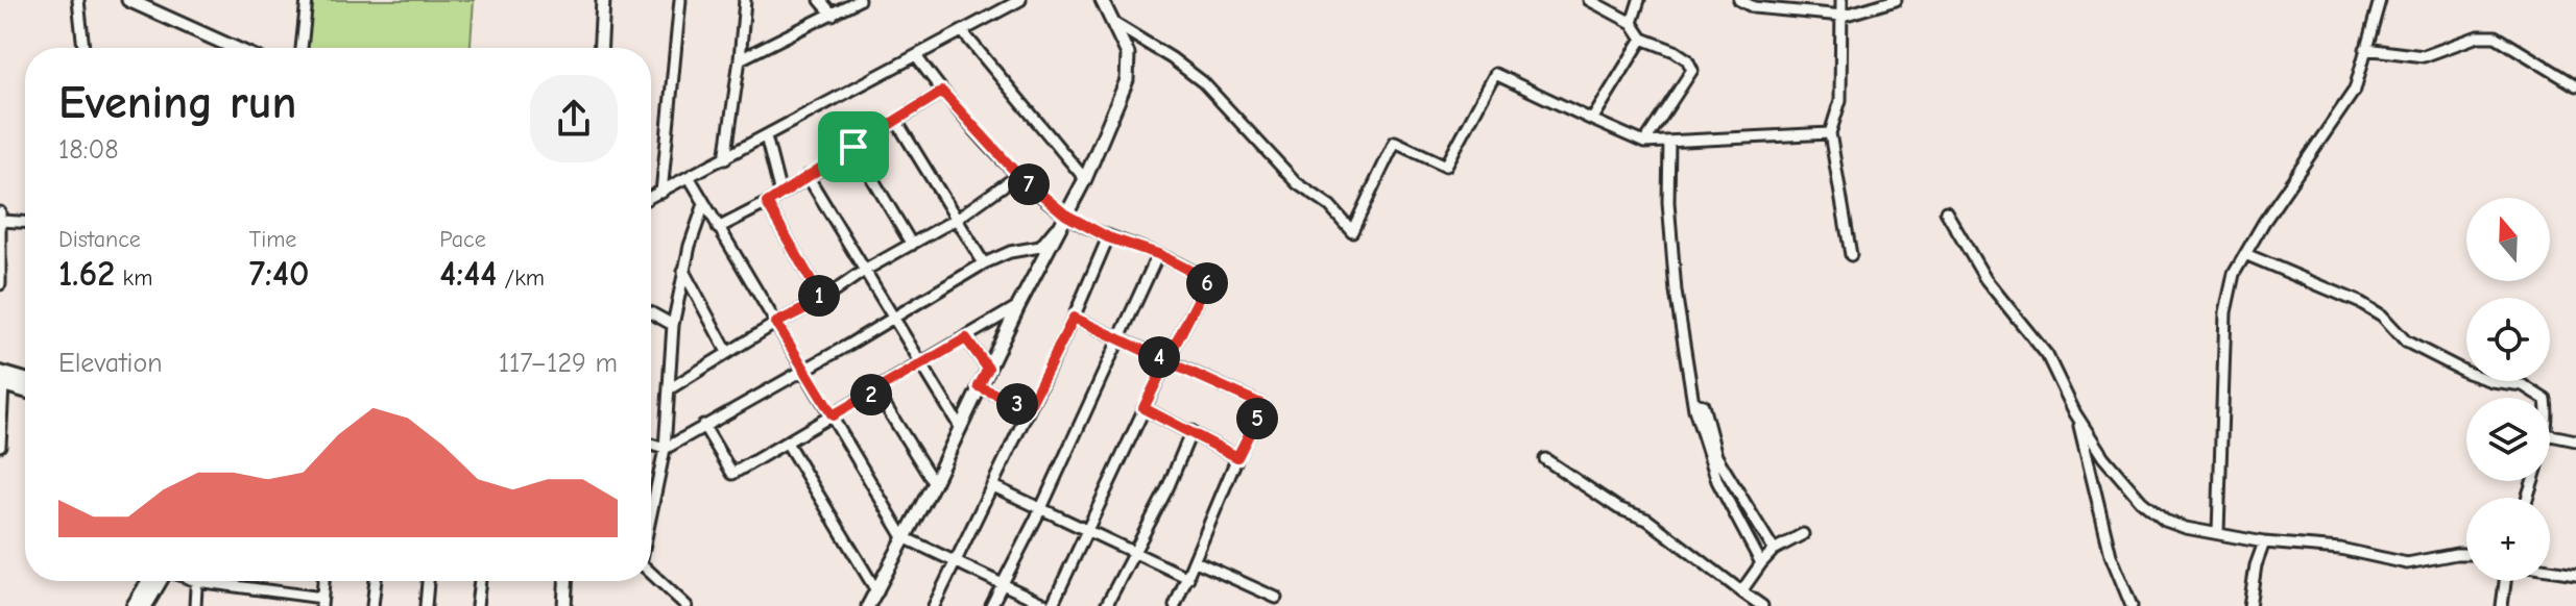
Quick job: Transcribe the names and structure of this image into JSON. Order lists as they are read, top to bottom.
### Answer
{
  "north": "top",
  "page": {
    "heading": ["Evening run", "18:08"],
    "pins": [
      "7",
      "6",
      "1",
      "4",
      "2",
      "3",
      "5"
    ],
    "stats": [
      ["Distance", "1.62 km"],
      ["Time", "7:40"],
      ["Pace", "4:44 /km"]
    ],
    "map_buttons": "+",
    "chart": ["Elevation", "117–129 m"]
  }
}
